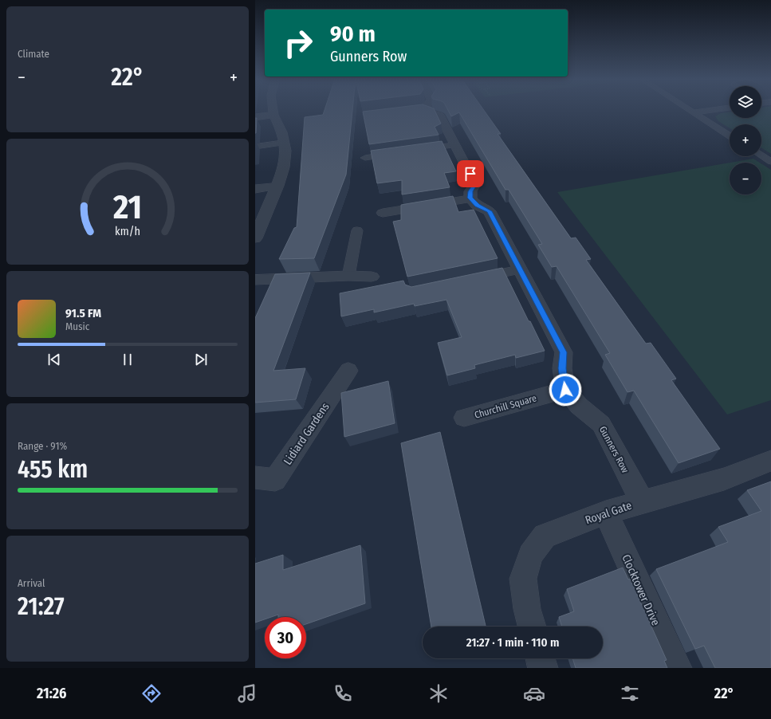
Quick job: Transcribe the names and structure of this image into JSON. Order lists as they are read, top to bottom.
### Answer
{
  "streets": {
    "street": [
      "Churchill Square",
      "Lidiard Gardens",
      "Gunners Row",
      "Royal Gate",
      "Clocktower Drive"
    ]
  },
  "crossings": [
    ["Churchill Square", "Gunners Row"],
    ["Gunners Row", "Royal Gate"],
    ["Royal Gate", "Clocktower Drive"]
  ],
  "page": {
    "tile": [
      "Climate",
      ["Range · 91%", "455 km"],
      ["Arrival", "21:27"]
    ],
    "turn": ["90 m", "Gunners Row"],
    "heat": ["−", "22°", "+"],
    "map_buttons": ["+", "−"],
    "song": ["91.5 FM", "Music"],
    "limit": "30",
    "trip": "21:27 · 1 min · 110 m",
    "tabs": ["21:26", "22°"],
    "gauge": ["21", "km/h"]
  }
}
